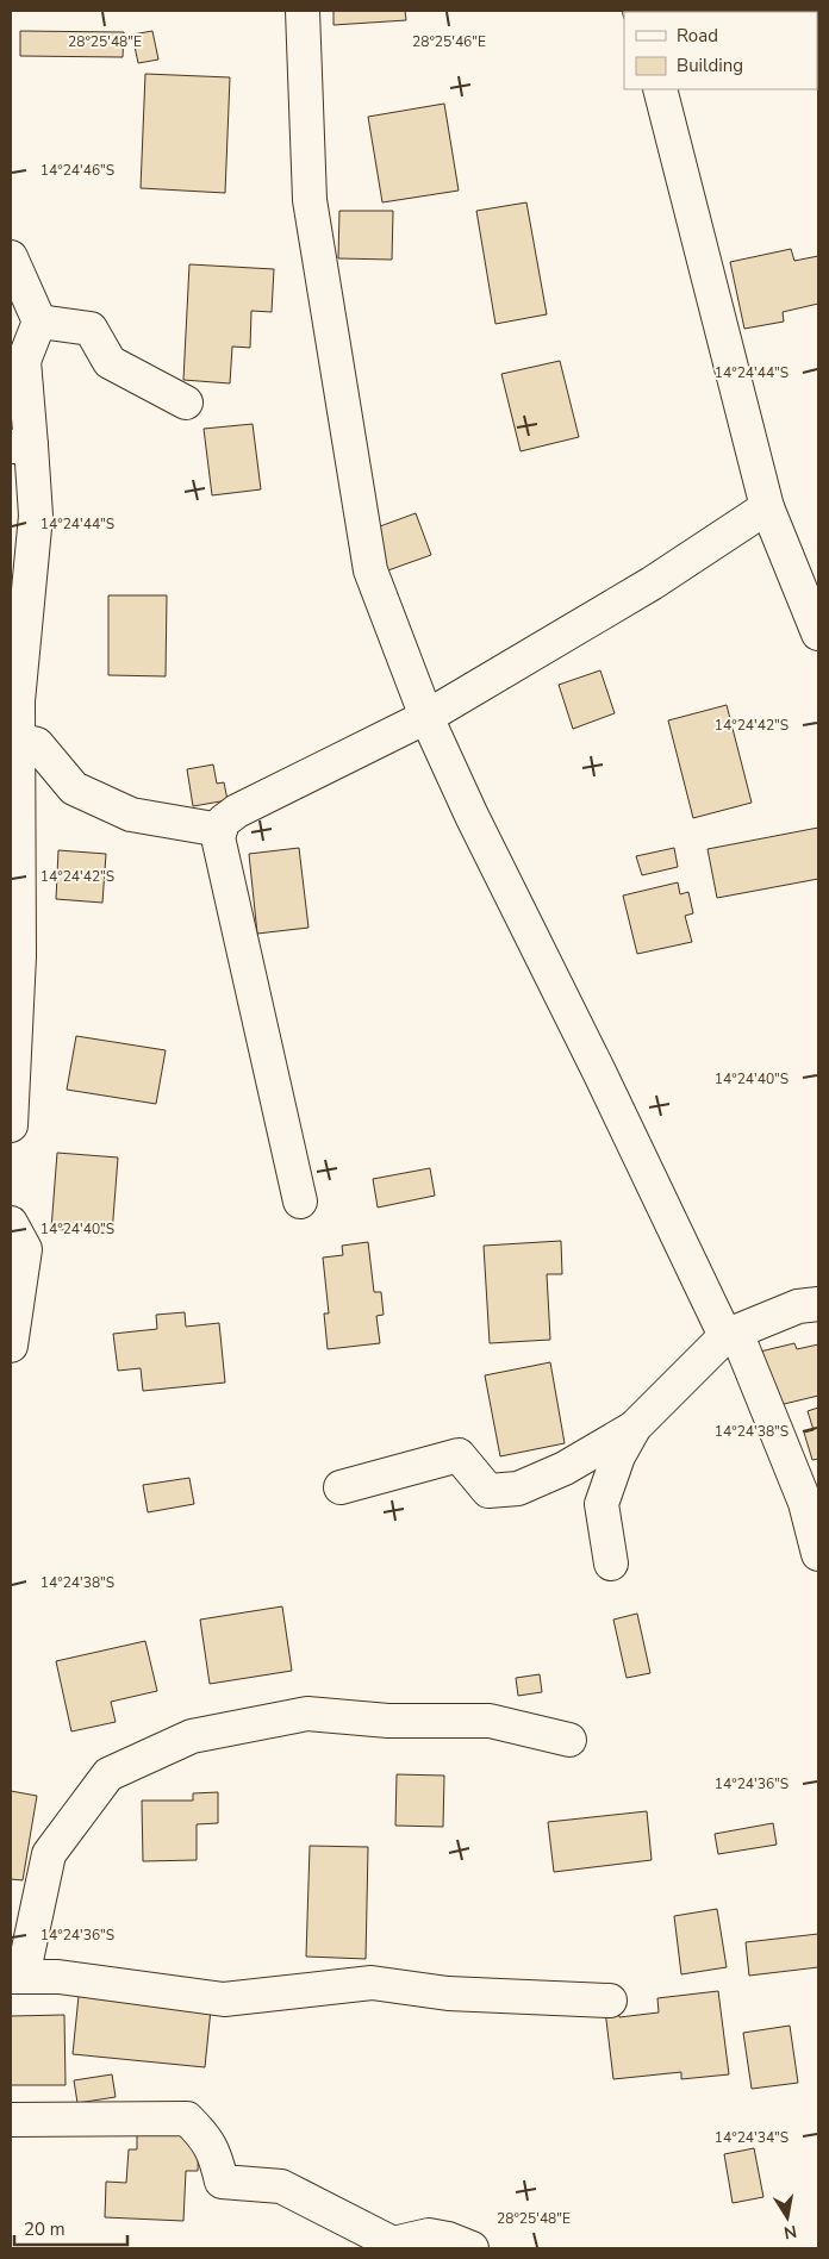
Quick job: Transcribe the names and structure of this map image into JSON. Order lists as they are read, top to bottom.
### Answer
{
  "legend": ["Road", "Building"],
  "scale_bar": "20 m",
  "north": "bottom",
  "coordinates": [
    "28°25'48\"E",
    "28°25'46\"E",
    "14°24'46\"S",
    "14°24'44\"S",
    "14°24'42\"S",
    "14°24'40\"S",
    "14°24'38\"S",
    "14°24'36\"S",
    "14°24'34\"S"
  ]
}
